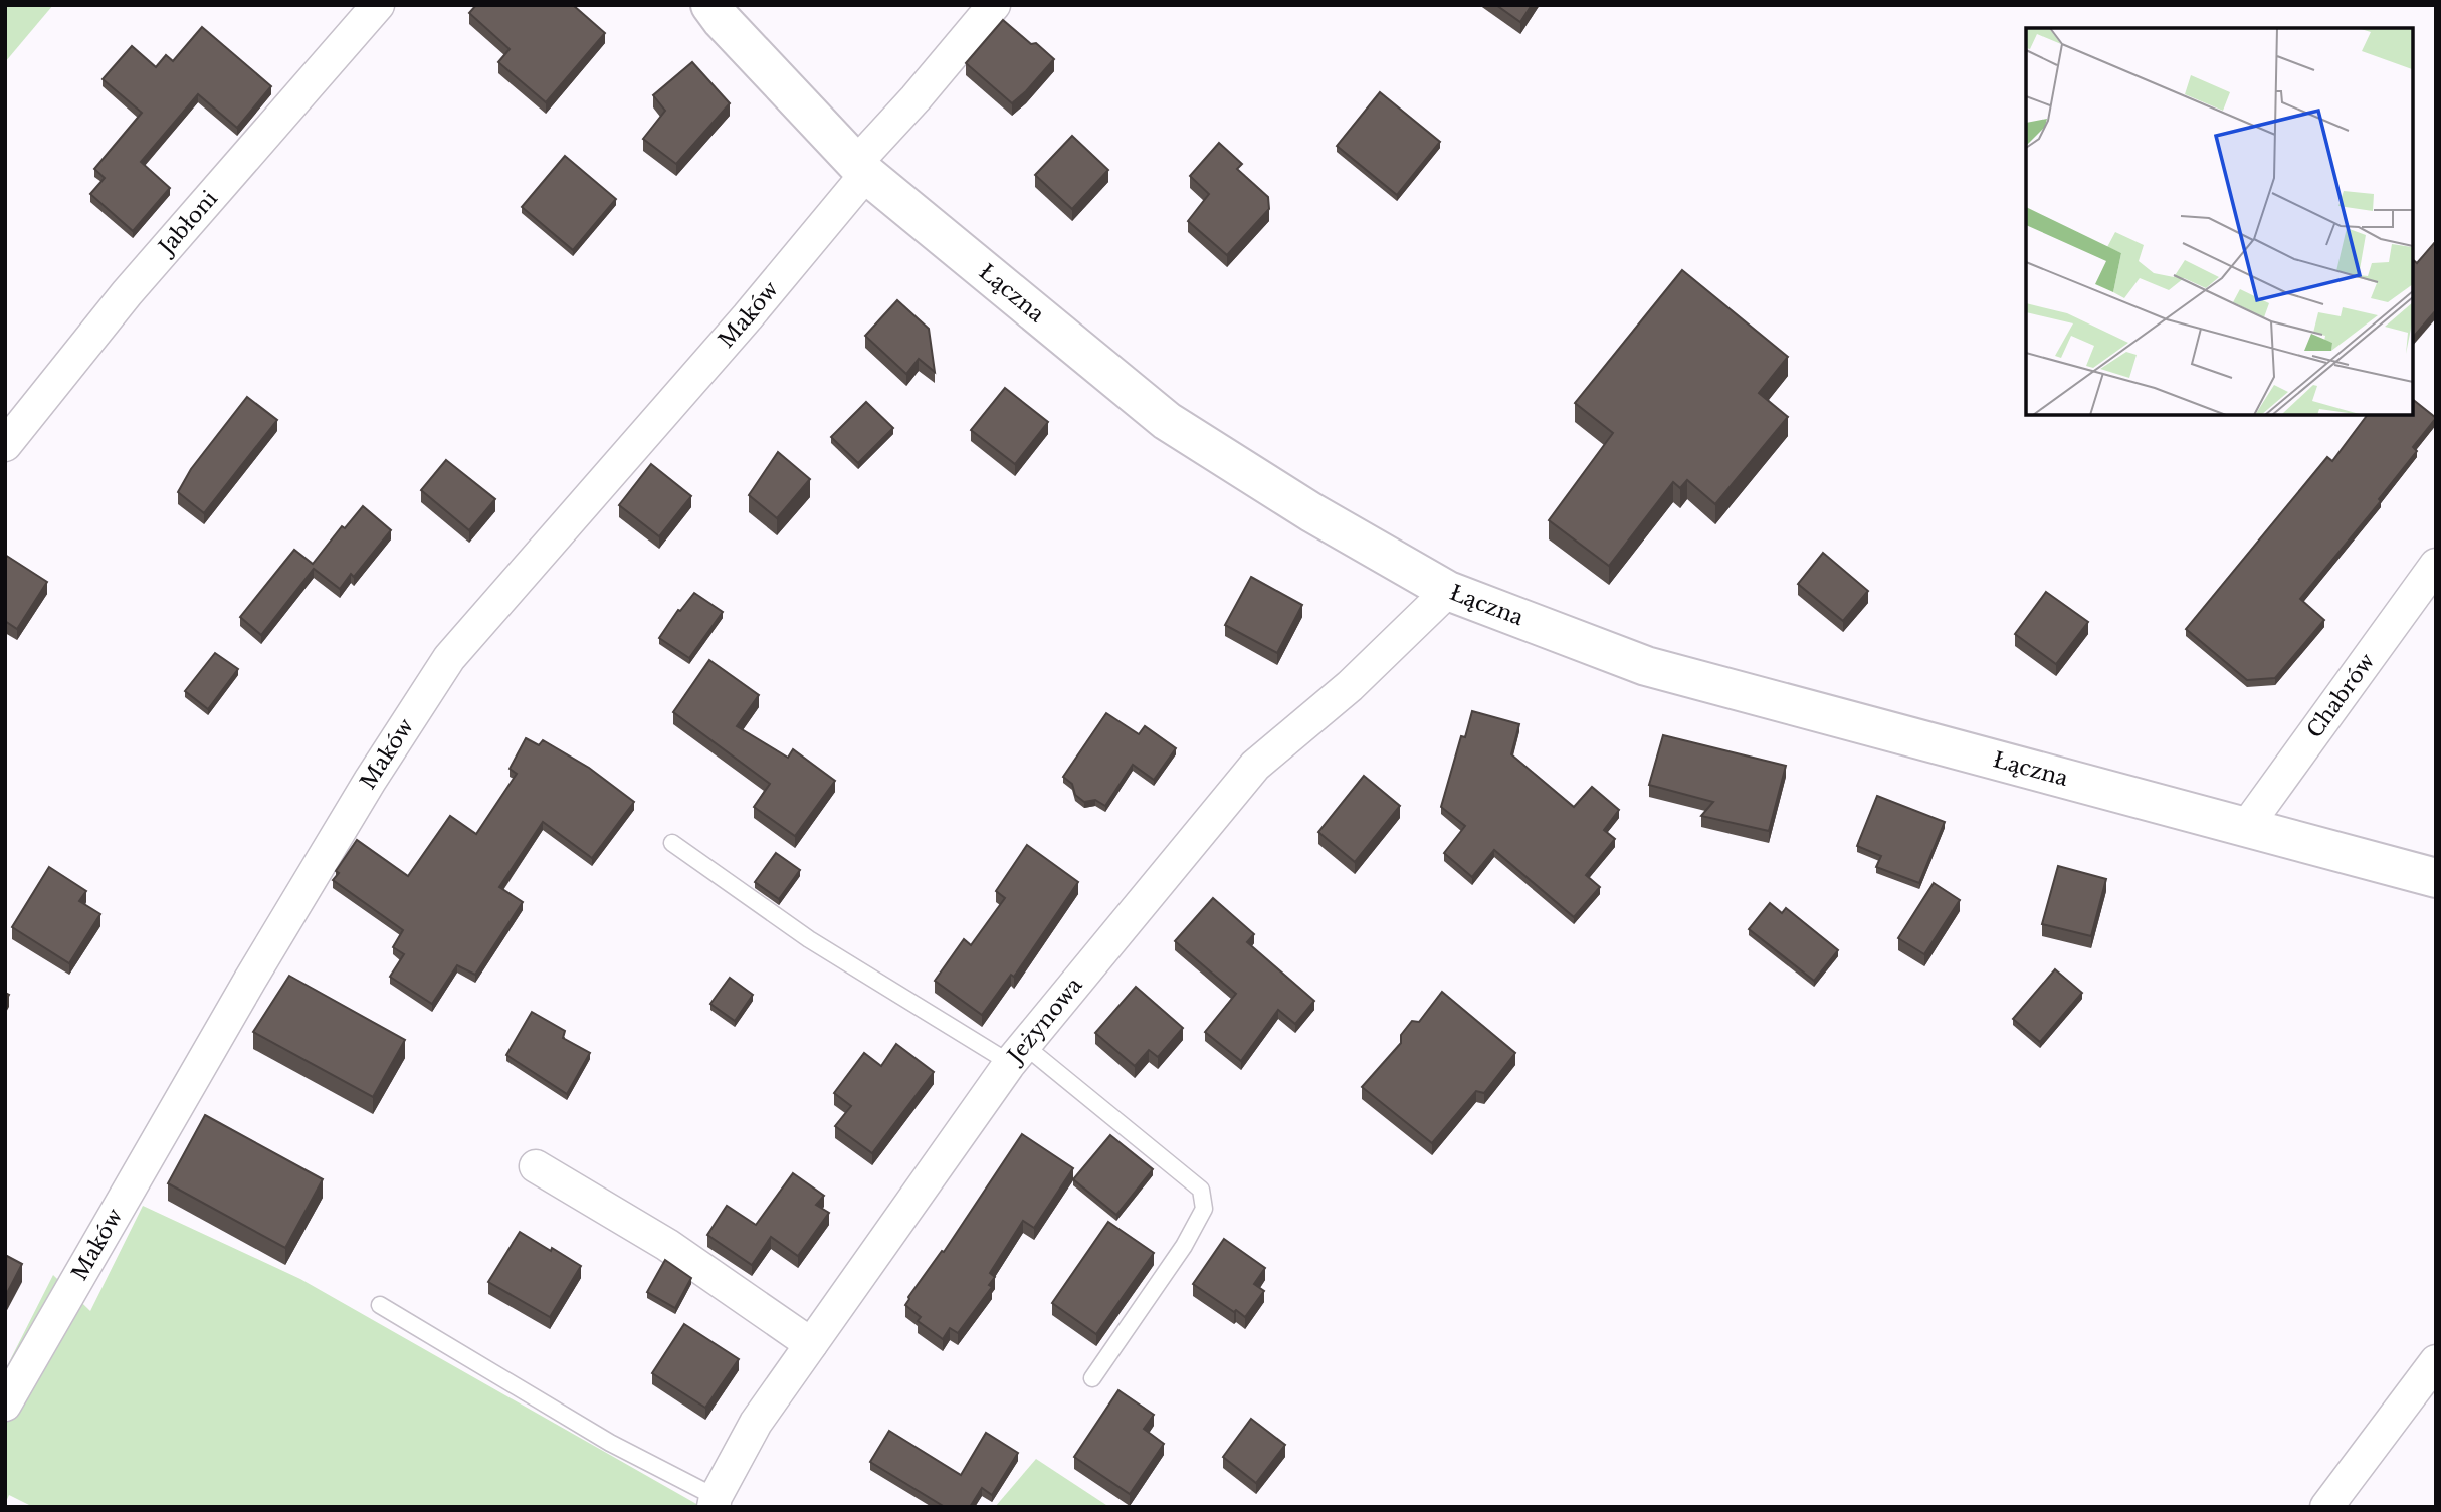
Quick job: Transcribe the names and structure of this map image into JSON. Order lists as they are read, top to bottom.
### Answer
{
  "streets": {
    "street": [
      "Jabłoni",
      "Łączna",
      "Maków",
      "Chabrów",
      "Jeżynowa"
    ]
  },
  "crossings": [
    ["Łączna", "Maków"],
    ["Łączna", "Chabrów"],
    ["Łączna", "Jeżynowa"]
  ]
}
